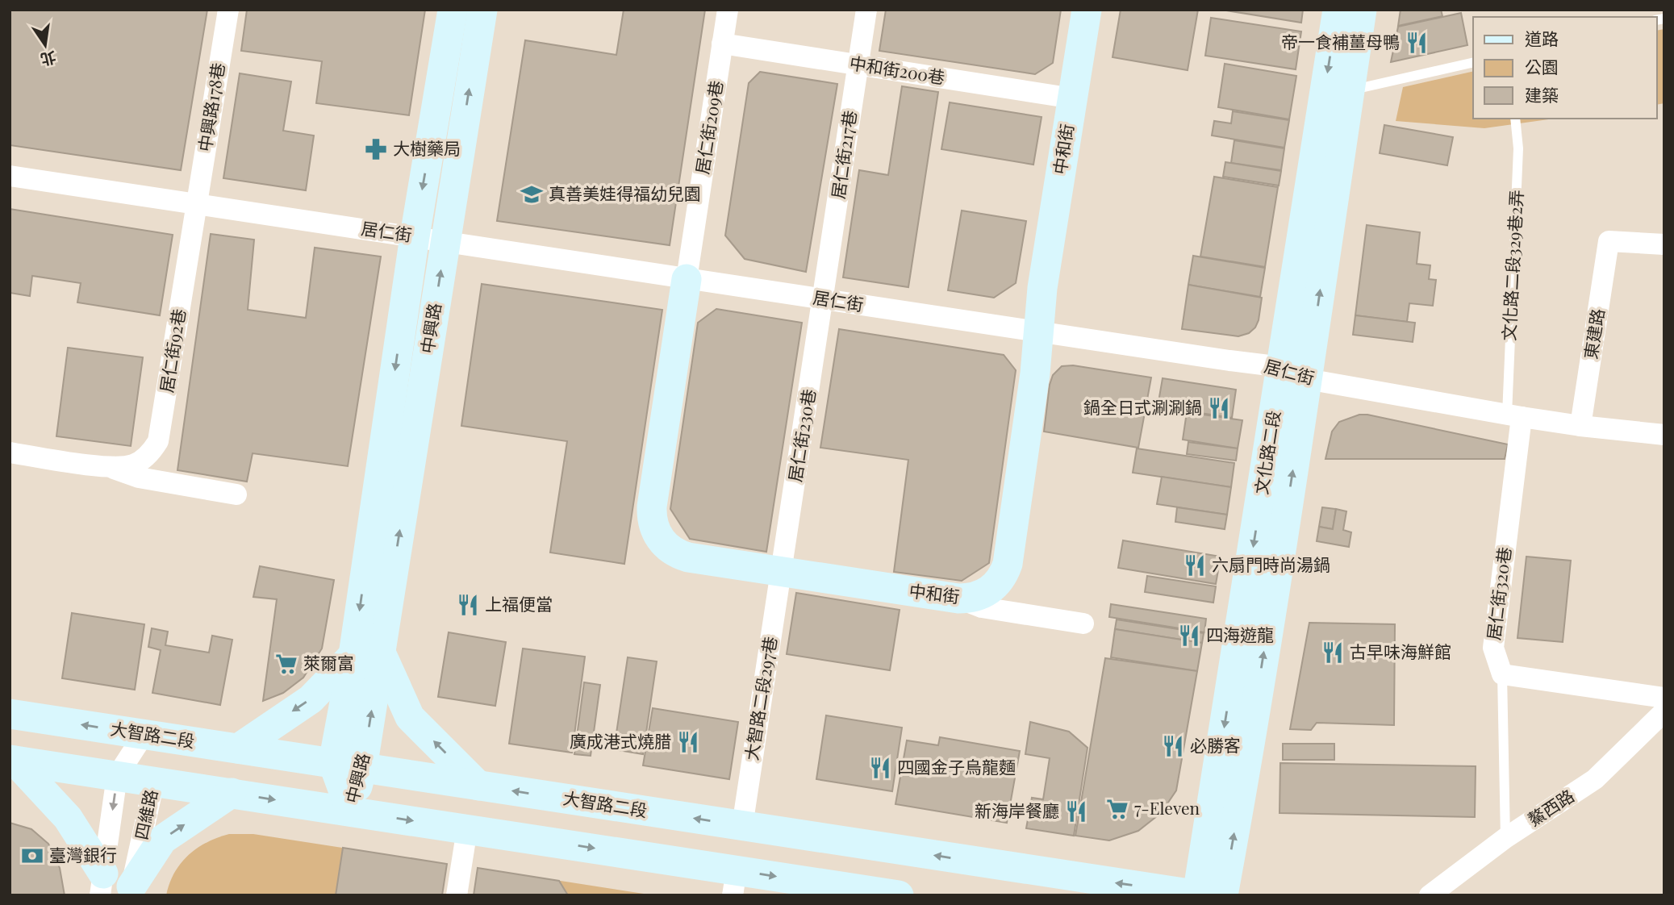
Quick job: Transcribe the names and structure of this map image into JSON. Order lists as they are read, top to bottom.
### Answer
{
  "streets": {
    "street": [
      "中和街200巷",
      "中興路178巷",
      "居仁街209巷",
      "中和街",
      "居仁街217巷",
      "居仁街",
      "中興路",
      "東建路",
      "居仁街92巷",
      "居仁街230巷",
      "文化路二段",
      "居仁街320巷",
      "大智路二段297巷",
      "大智路二段",
      "鰲西路",
      "四維路"
    ],
    "lane": ["文化路二段329巷2弄"]
  },
  "crossings": [
    ["中和街200巷", "居仁街209巷"],
    ["中和街200巷", "中和街"],
    ["中和街200巷", "居仁街217巷"],
    ["中興路178巷", "居仁街"],
    ["中興路178巷", "居仁街92巷"],
    ["居仁街209巷", "中和街"],
    ["居仁街209巷", "居仁街"],
    ["中和街", "居仁街"],
    ["中和街", "居仁街230巷"],
    ["中和街", "大智路二段297巷"],
    ["居仁街217巷", "居仁街"],
    ["居仁街217巷", "居仁街230巷"],
    ["居仁街", "文化路二段329巷2弄"],
    ["居仁街", "中興路"],
    ["居仁街", "東建路"],
    ["居仁街", "居仁街92巷"],
    ["居仁街", "居仁街230巷"],
    ["居仁街", "文化路二段"],
    ["居仁街", "居仁街320巷"],
    ["文化路二段329巷2弄", "居仁街320巷"],
    ["中興路", "大智路二段"],
    ["居仁街230巷", "大智路二段297巷"],
    ["文化路二段", "大智路二段"],
    ["大智路二段297巷", "大智路二段"],
    ["大智路二段", "四維路"]
  ],
  "places": {
    "restaurant": [
      "帝一食補薑母鴨",
      "鍋全日式涮涮鍋",
      "六扇門時尚湯鍋",
      "上福便當",
      "四海遊龍",
      "古早味海鮮館",
      "廣成港式燒腊",
      "必勝客",
      "四國金子烏龍麵",
      "新海岸餐廳"
    ],
    "pharmacy": ["大樹藥局"],
    "school or university": ["真善美娃得福幼兒園"],
    "supermarket": ["萊爾富", "7-Eleven"],
    "bank": ["臺灣銀行"]
  },
  "legend": ["道路", "公園", "建築"],
  "north": "bottom"
}
